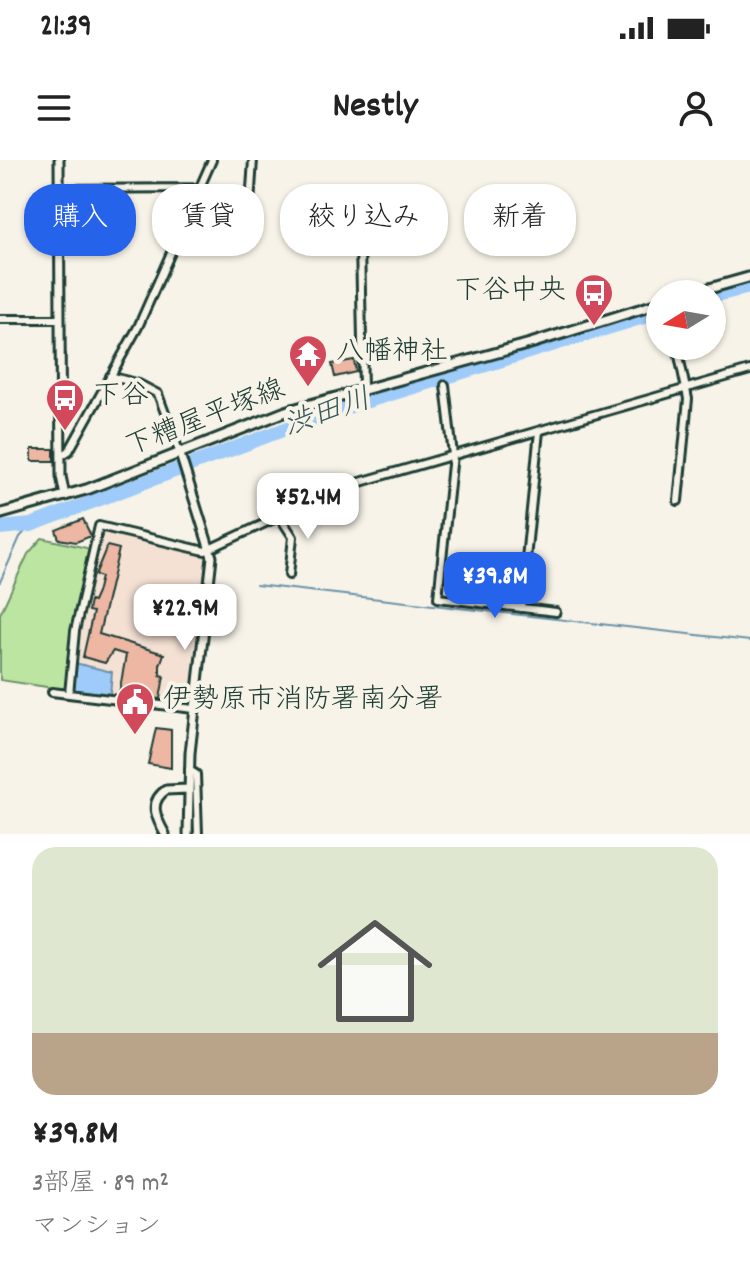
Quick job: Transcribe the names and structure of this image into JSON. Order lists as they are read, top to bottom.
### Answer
{
  "streets": {
    "main road": ["下糟屋平塚線"]
  },
  "water": ["渋田川"],
  "places": {
    "bus stop": ["下谷中央", "下谷"],
    "temple": ["八幡神社"],
    "public building": ["伊勢原市消防署南分署"]
  },
  "north": "left",
  "page": {
    "status": "21:39",
    "header": "Nestly",
    "chip": [
      "購入",
      "賃貸",
      "絞り込み",
      "新着"
    ],
    "price": ["¥52.4M", "¥39.8M", "¥22.9M"],
    "list": [
      {
        "name": "¥39.8M",
        "note": "3部屋 · 89 m² · マンション"
      }
    ]
  }
}
